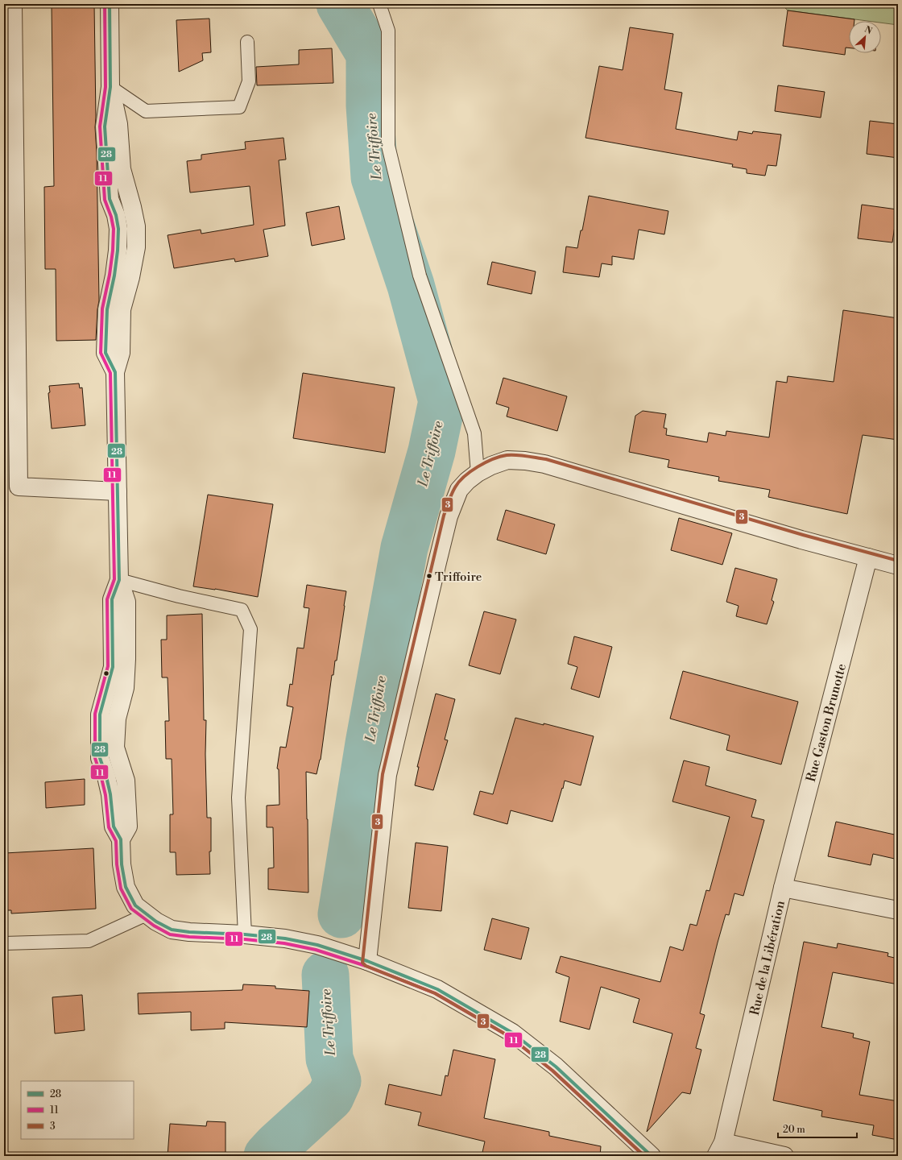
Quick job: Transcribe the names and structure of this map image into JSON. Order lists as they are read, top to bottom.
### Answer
{
  "streets": {
    "street": ["Rue Gaston Brunotte", "Rue de la Libération"]
  },
  "crossings": [
    ["Rue Gaston Brunotte", "Rue de la Libération"]
  ],
  "water": ["Le Triffoire"],
  "places": ["Triffoire"],
  "lines": ["transit line 28", "transit line 11", "transit line 3"],
  "legend": ["28", "11", "3"],
  "scale_bar": "20 m",
  "north": "top right"
}
